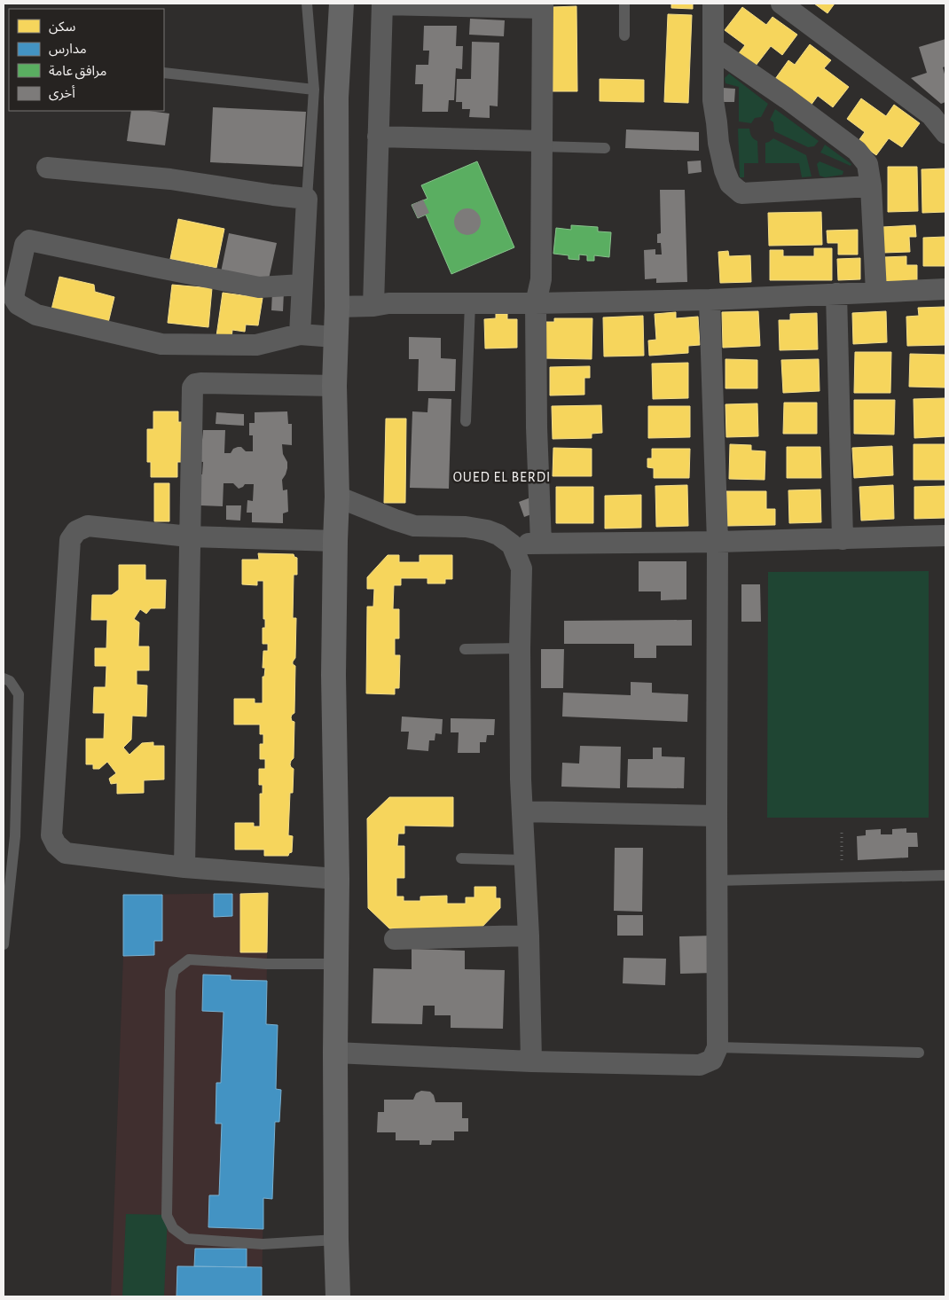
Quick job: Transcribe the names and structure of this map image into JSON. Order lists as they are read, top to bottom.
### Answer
{
  "districts": ["OUED EL BERDI"],
  "legend": [
    "سكن",
    "مدارس",
    "مرافق عامة",
    "أخرى"
  ]
}
